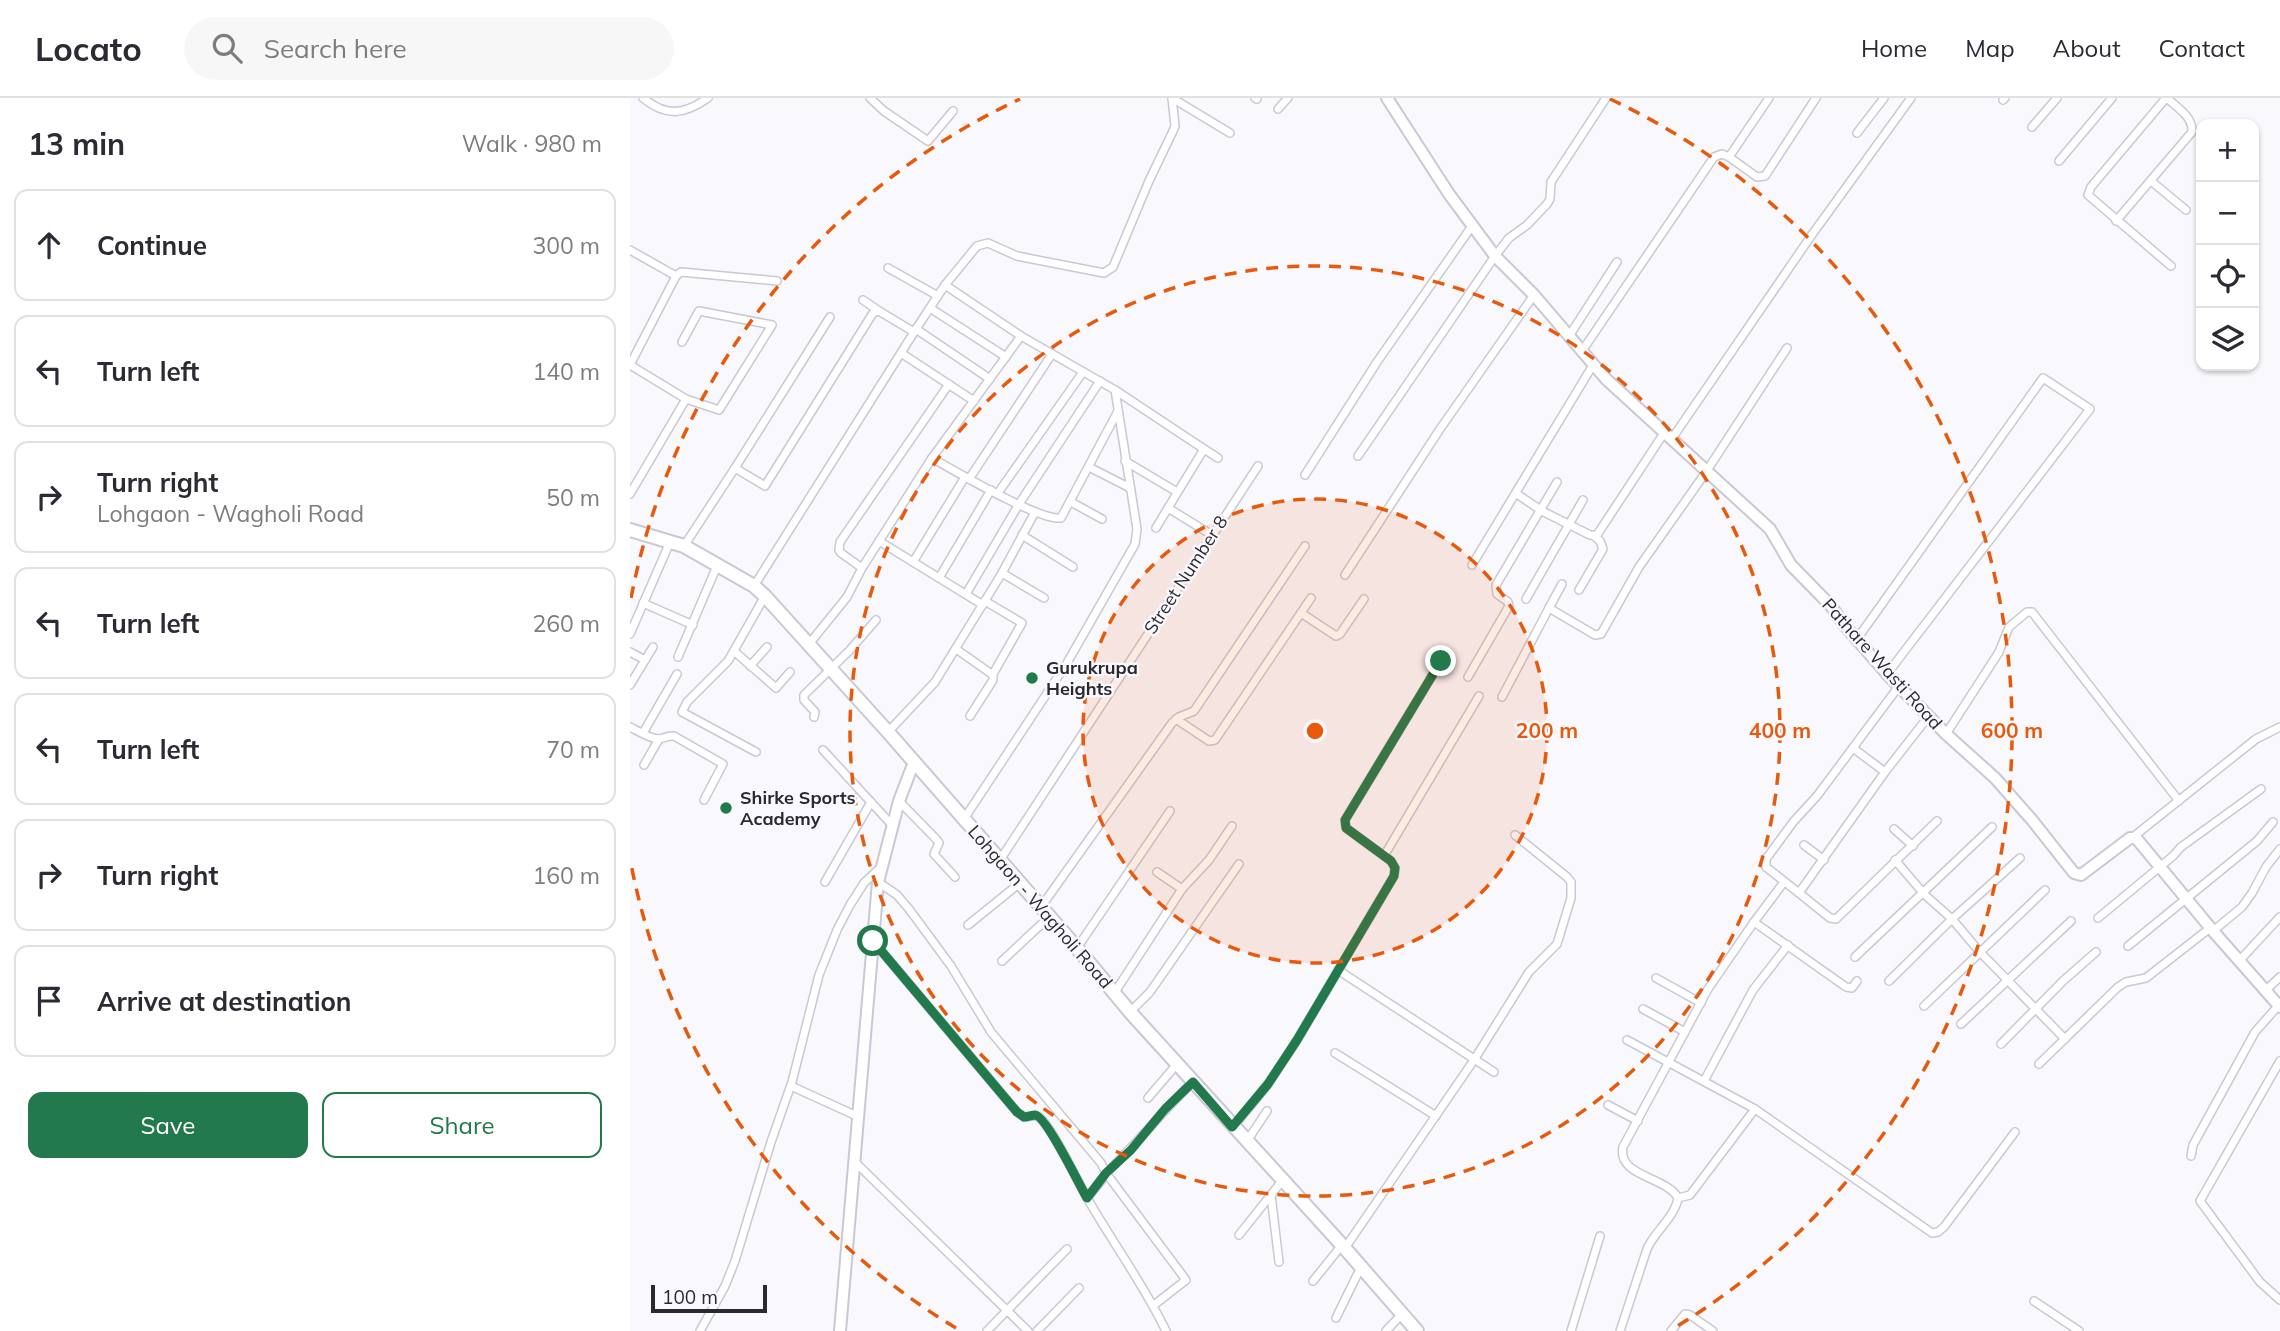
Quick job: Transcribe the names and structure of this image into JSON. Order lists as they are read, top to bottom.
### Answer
{
  "streets": {
    "main road": ["Lohgaon - Wagholi Road"],
    "street": ["Street Number 8", "Pathare Wasti Road"]
  },
  "crossings": [
    ["Street Number 8", "Lohgaon - Wagholi Road"]
  ],
  "places": ["Gurukrupa Heights", "Shirke Sports Academy"],
  "scale_bar": "100 m",
  "page": {
    "header": "Locato",
    "search": "Search here",
    "nav": [
      "Home",
      "Map",
      "About",
      "Contact"
    ],
    "heading": ["13 min", "Walk · 980 m"],
    "map_buttons": ["+", "−"],
    "list": [
      ["Continue", "300 m"],
      ["Turn left", "140 m"],
      ["Turn right", "Lohgaon - Wagholi Road", "50 m"],
      ["Turn left", "260 m"],
      ["Turn left", "70 m"],
      ["Turn right", "160 m"],
      "Arrive at destination"
    ],
    "buttons": ["Save", "Share"],
    "scale": "100 m"
  },
  "rings": ["200 m", "400 m", "600 m"]
}
